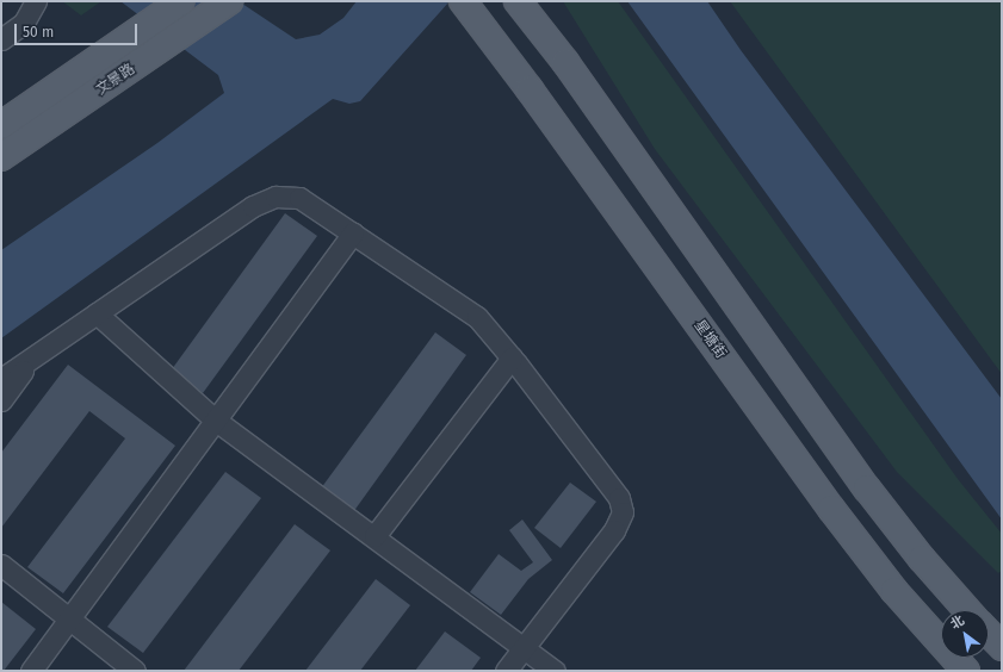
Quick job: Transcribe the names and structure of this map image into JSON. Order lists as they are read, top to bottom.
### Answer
{
  "streets": {
    "main road": ["文景路", "星塘街"]
  },
  "scale_bar": "50 m",
  "north": "top left"
}
